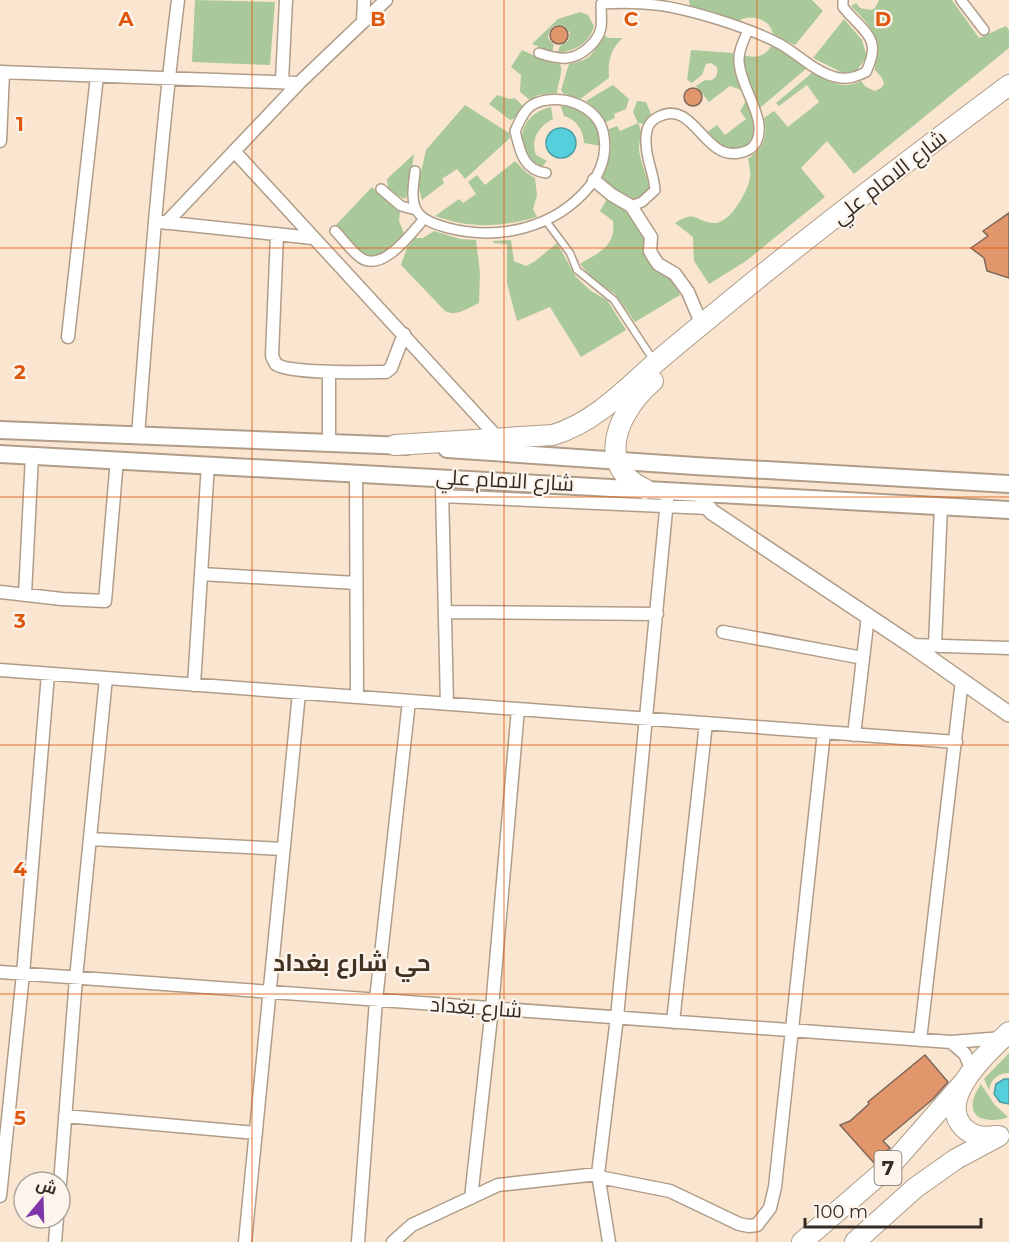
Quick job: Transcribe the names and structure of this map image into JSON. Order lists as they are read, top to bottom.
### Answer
{
  "streets": {
    "main road": ["شارع الامام علي", "7"],
    "street": ["شارع بغداد"]
  },
  "crossings": [
    ["شارع بغداد", "7"]
  ],
  "districts": ["حي شارع بغداد"],
  "scale_bar": "100 m",
  "north": "top",
  "grid": {
    "columns": [
      "A",
      "B",
      "C",
      "D"
    ],
    "rows": [
      "1",
      "2",
      "3",
      "4",
      "5"
    ]
  }
}
